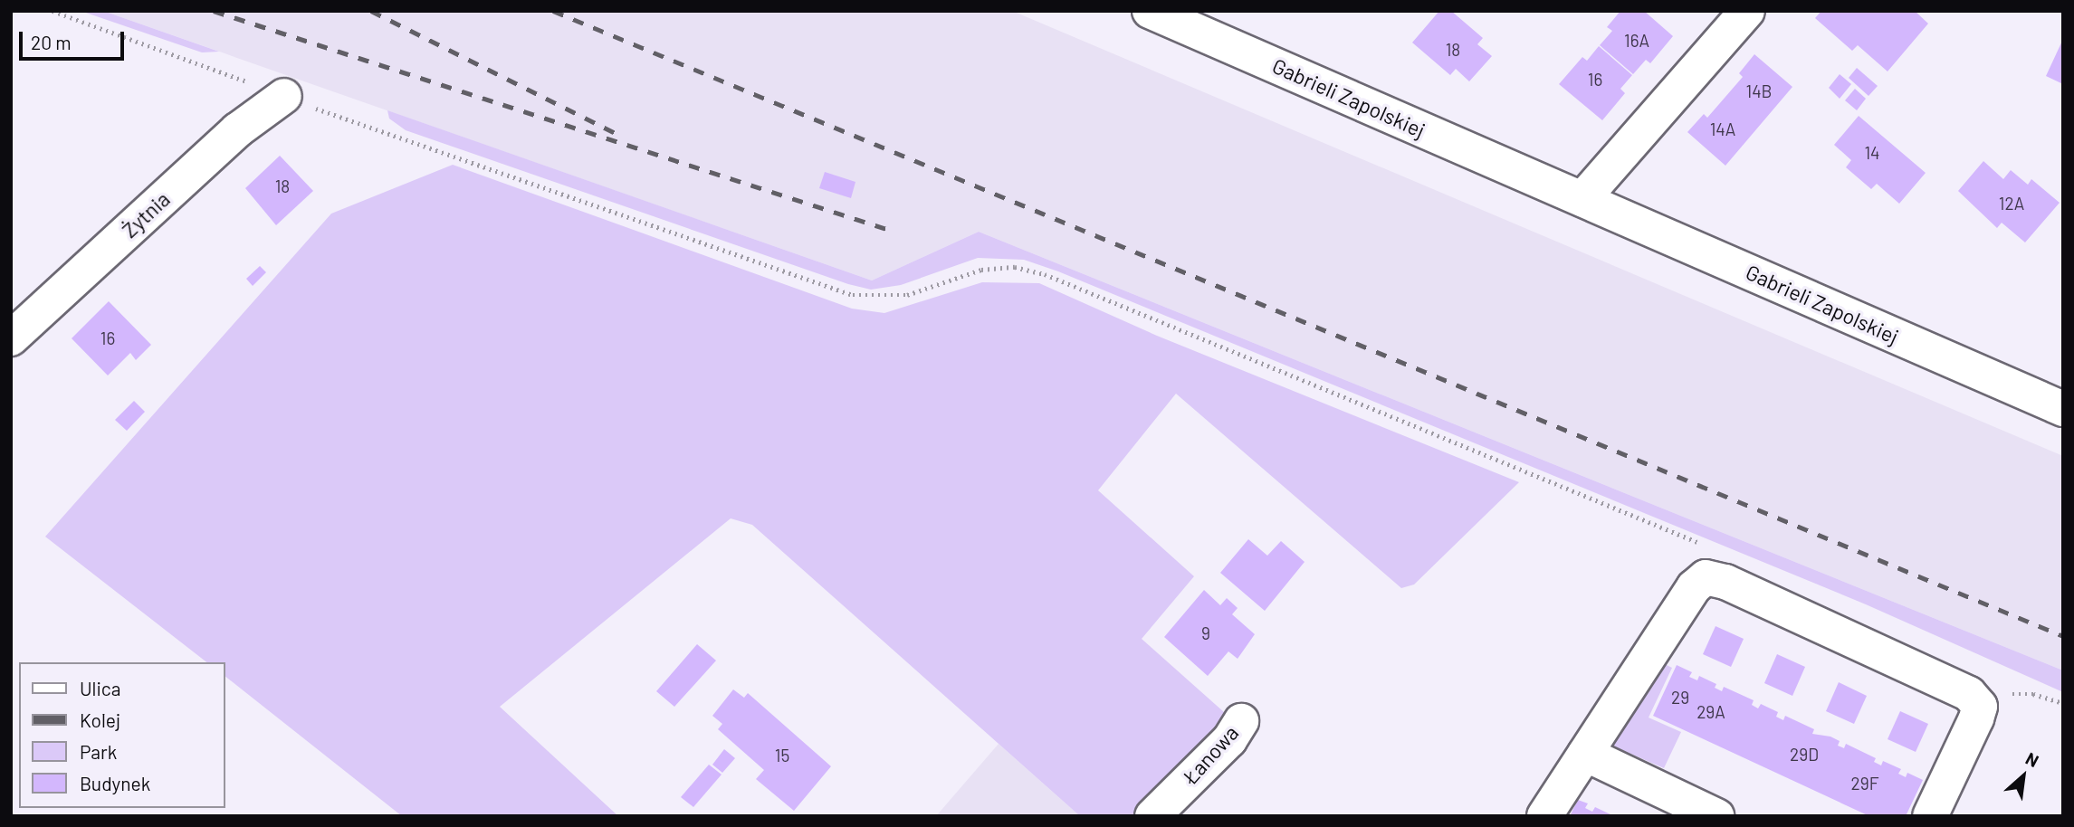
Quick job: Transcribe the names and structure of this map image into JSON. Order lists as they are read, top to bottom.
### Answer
{
  "streets": {
    "street": ["Gabrieli Zapolskiej", "Żytnia", "Łanowa"]
  },
  "house_numbers": [
    "16A",
    "18",
    "16",
    "14B",
    "14A",
    "14",
    "18",
    "12A",
    "16",
    "9",
    "29",
    "29A",
    "29D",
    "15",
    "29F"
  ],
  "legend": [
    "Ulica",
    "Kolej",
    "Park",
    "Budynek"
  ],
  "scale_bar": "20 m",
  "north": "top right"
}
